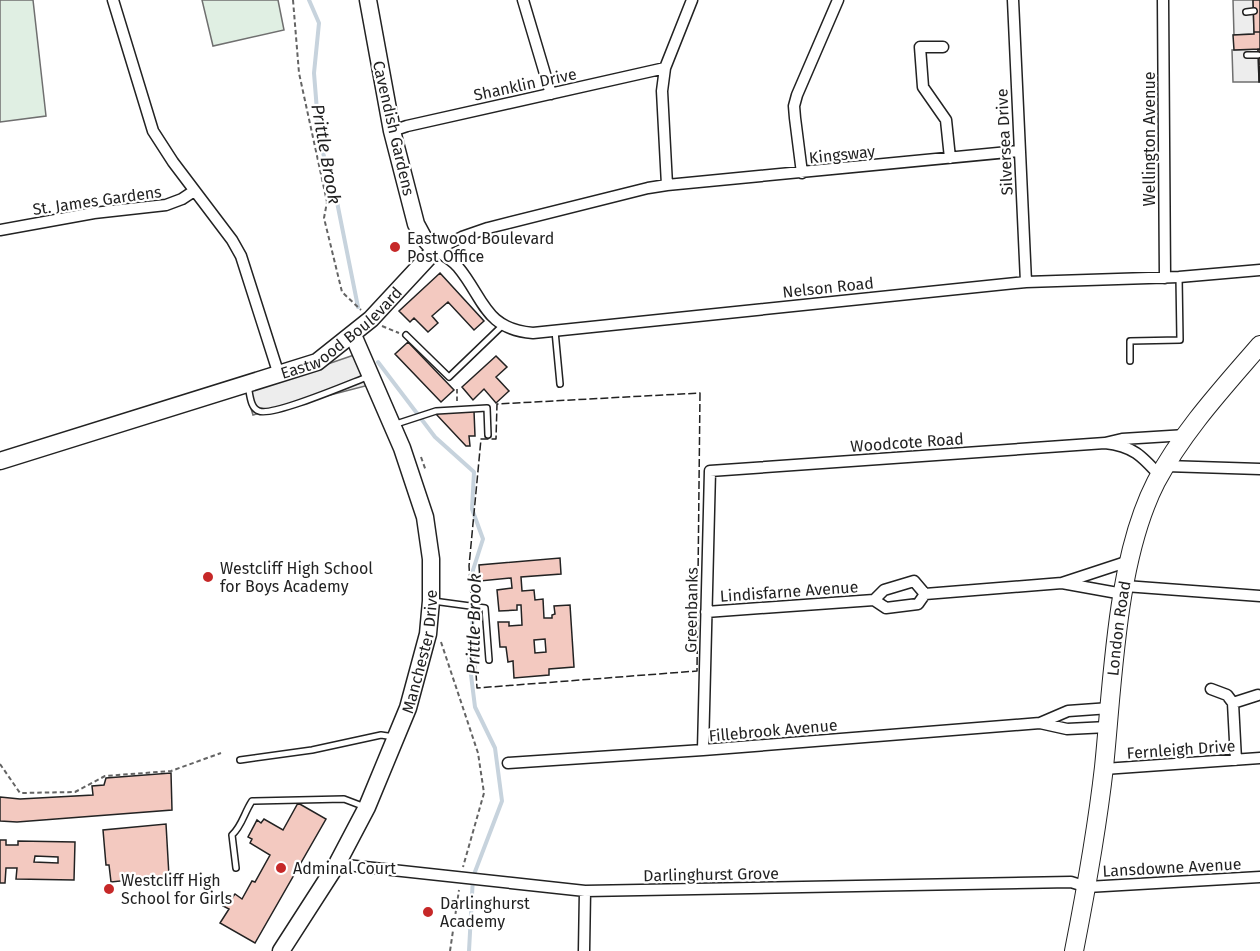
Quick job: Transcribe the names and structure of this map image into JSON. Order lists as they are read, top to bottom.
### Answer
{
  "streets": {
    "main road": ["London Road"],
    "street": [
      "Shanklin Drive",
      "Cavendish Gardens",
      "Wellington Avenue",
      "Silversea Drive",
      "Kingsway",
      "St. James Gardens",
      "Nelson Road",
      "Eastwood Boulevard",
      "Woodcote Road",
      "Lindisfarne Avenue",
      "Greenbanks",
      "Manchester Drive",
      "Fillebrook Avenue",
      "Fernleigh Drive",
      "Lansdowne Avenue",
      "Darlinghurst Grove"
    ]
  },
  "crossings": [
    ["Shanklin Drive", "Cavendish Gardens"],
    ["Cavendish Gardens", "Eastwood Boulevard"],
    ["Wellington Avenue", "Nelson Road"],
    ["Silversea Drive", "Kingsway"],
    ["Silversea Drive", "Nelson Road"],
    ["Kingsway", "Eastwood Boulevard"],
    ["Eastwood Boulevard", "Manchester Drive"],
    ["Woodcote Road", "Greenbanks"],
    ["Woodcote Road", "London Road"],
    ["Lindisfarne Avenue", "Greenbanks"],
    ["Lindisfarne Avenue", "London Road"],
    ["Greenbanks", "Fillebrook Avenue"],
    ["London Road", "Fillebrook Avenue"],
    ["London Road", "Fernleigh Drive"],
    ["London Road", "Lansdowne Avenue"],
    ["London Road", "Darlinghurst Grove"],
    ["Manchester Drive", "Darlinghurst Grove"],
    ["Lansdowne Avenue", "Darlinghurst Grove"]
  ],
  "water": ["Prittle Brook"],
  "places": [
    "Eastwood Boulevard Post Office",
    "Westcliff High School for Boys Academy",
    "Adminal Court",
    "Westcliff High School for Girls",
    "Darlinghurst Academy"
  ]
}
